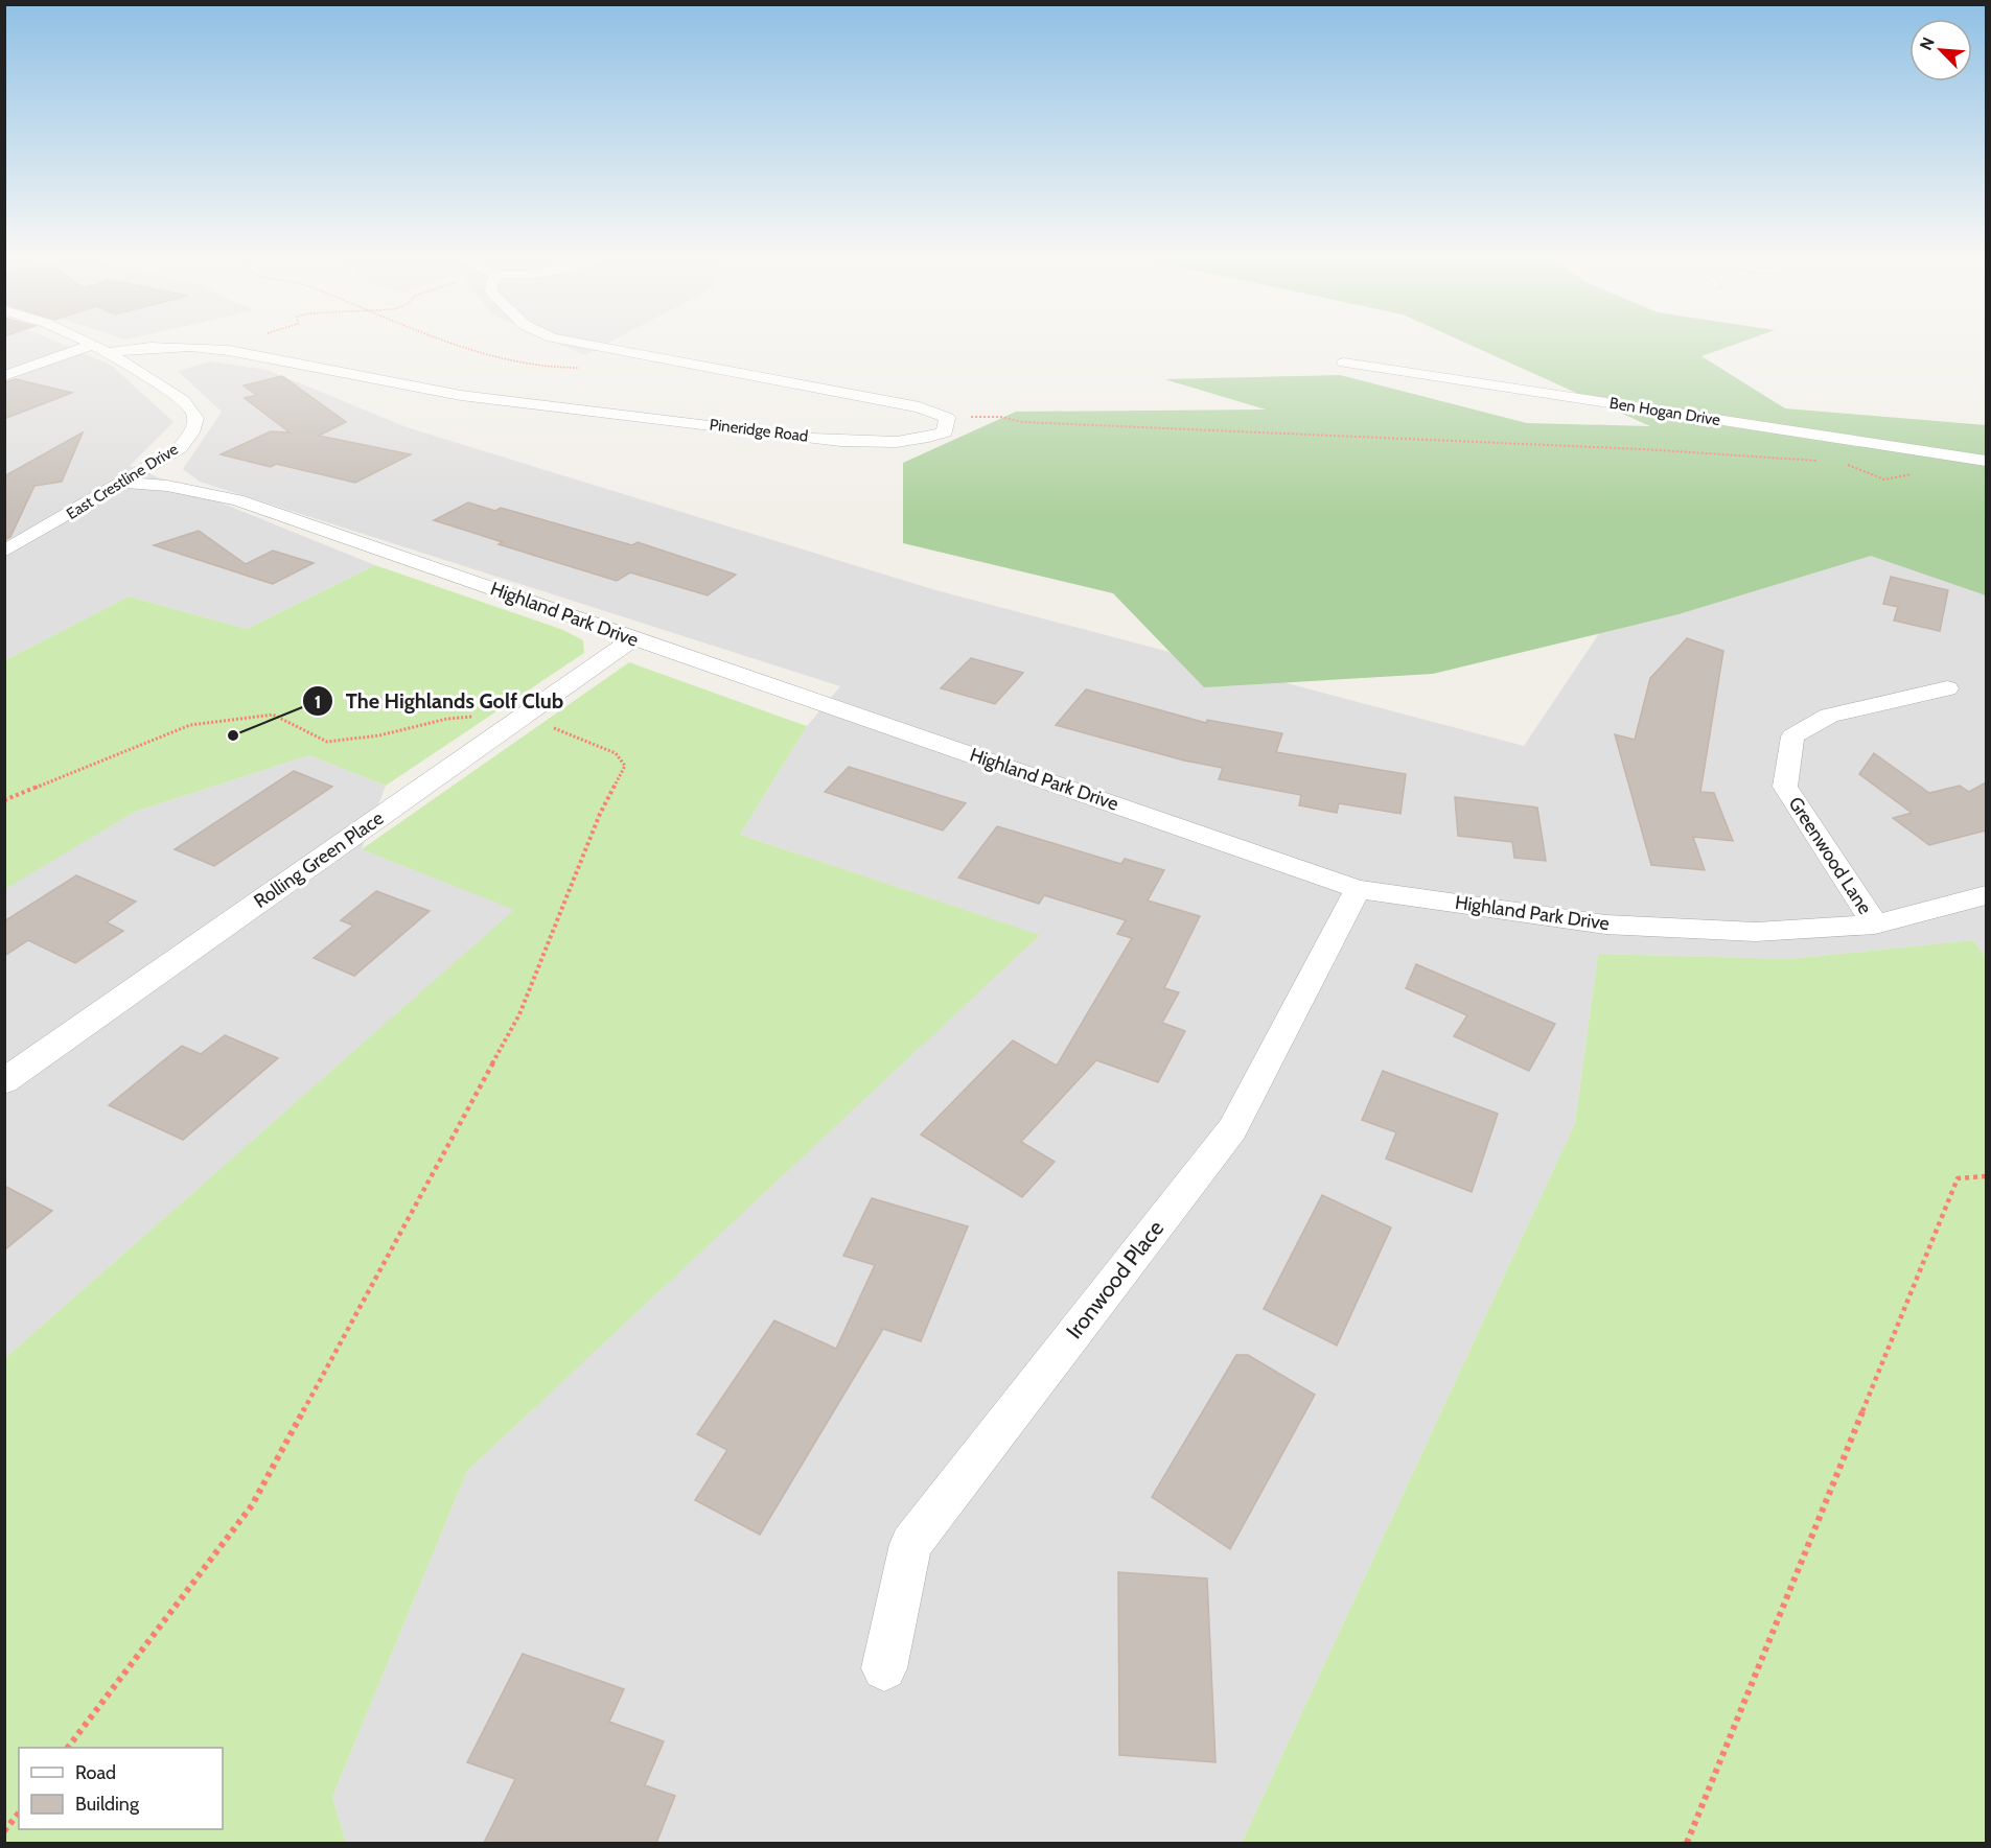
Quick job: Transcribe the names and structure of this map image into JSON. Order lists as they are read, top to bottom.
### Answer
{
  "streets": {
    "street": [
      "Ben Hogan Drive",
      "Pineridge Road",
      "East Crestline Drive",
      "Highland Park Drive",
      "Greenwood Lane",
      "Rolling Green Place",
      "Ironwood Place"
    ]
  },
  "crossings": [
    ["Pineridge Road", "East Crestline Drive"],
    ["East Crestline Drive", "Highland Park Drive"],
    ["Highland Park Drive", "Greenwood Lane"],
    ["Highland Park Drive", "Rolling Green Place"],
    ["Highland Park Drive", "Ironwood Place"]
  ],
  "places": ["The Highlands Golf Club"],
  "legend": ["Road", "Building"],
  "north": "top left"
}
